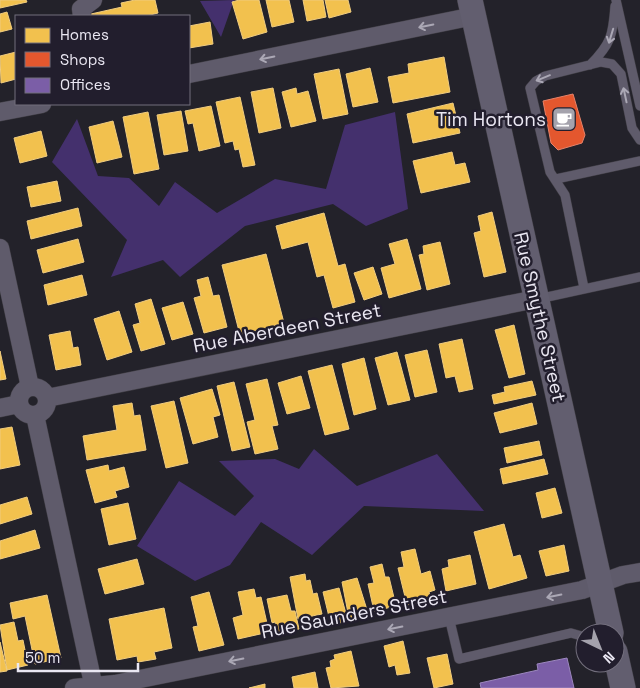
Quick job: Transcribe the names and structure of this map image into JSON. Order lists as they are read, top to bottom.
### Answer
{
  "streets": {
    "main road": ["Rue Smythe Street"],
    "street": ["Rue Aberdeen Street", "Rue Saunders Street"]
  },
  "crossings": [
    ["Rue Smythe Street", "Rue Aberdeen Street"],
    ["Rue Smythe Street", "Rue Saunders Street"]
  ],
  "one_way": ["Rue Saunders Street"],
  "places": {
    "cafe": ["Tim Hortons"]
  },
  "legend": ["Homes", "Shops", "Offices"],
  "scale_bar": "50 m",
  "north": "bottom right"
}
